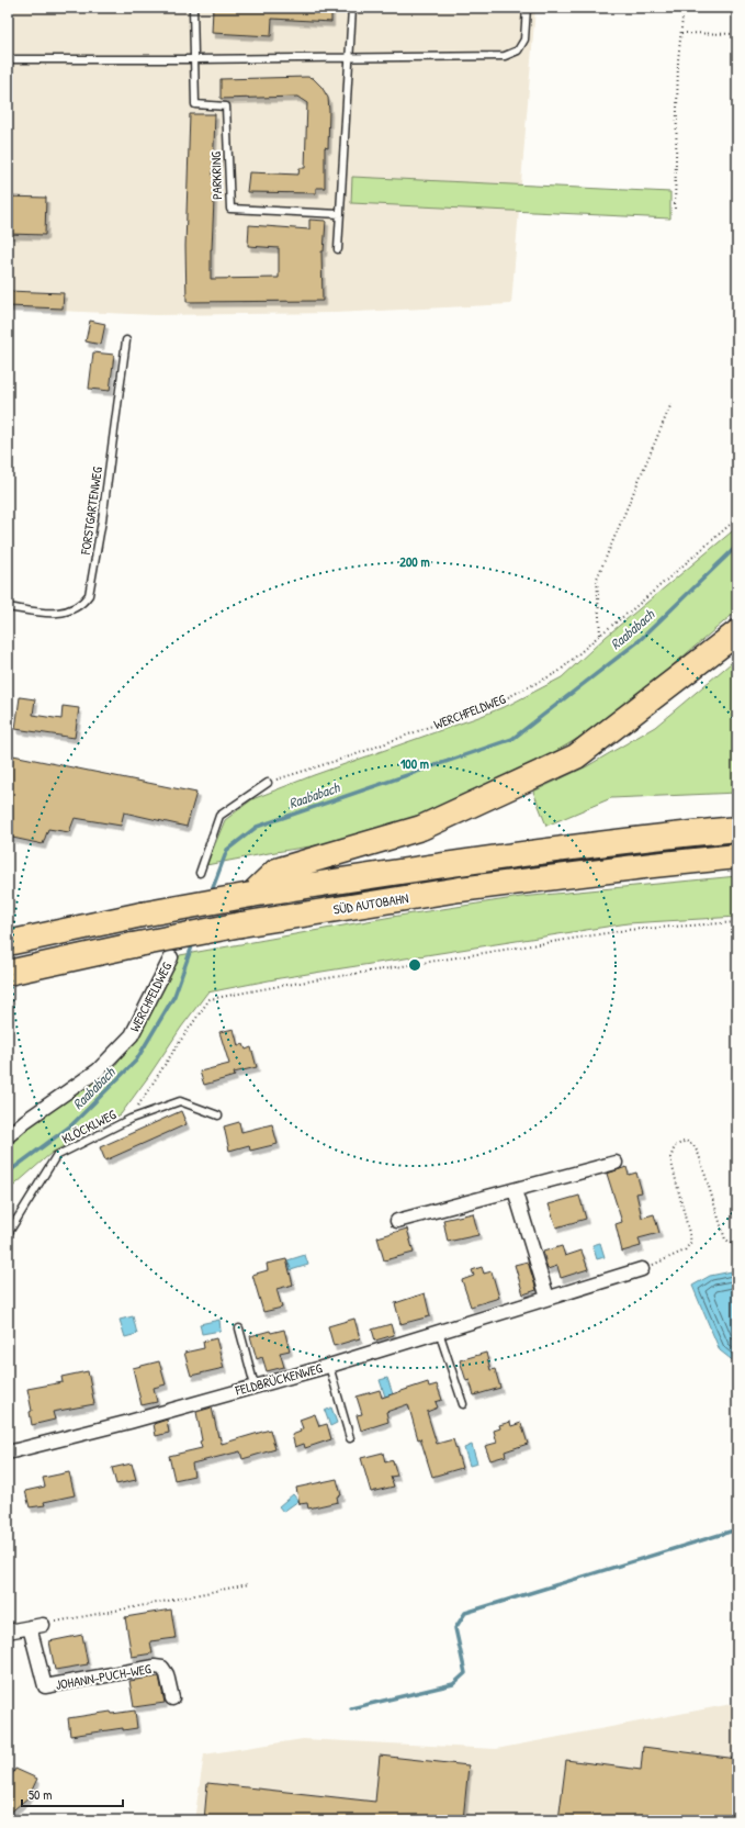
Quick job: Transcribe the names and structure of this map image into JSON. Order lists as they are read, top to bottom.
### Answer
{
  "streets": {
    "highway": ["SÜD AUTOBAHN"],
    "street": ["WERCHFELDWEG", "FELDBRÜCKENWEG", "JOHANN-PUCH-WEG"],
    "lane": ["PARKRING", "FORSTGARTENWEG", "KLÖCKLWEG"]
  },
  "water": ["Raababach"],
  "scale_bar": "50 m",
  "rings": ["200 m", "100 m"]
}
